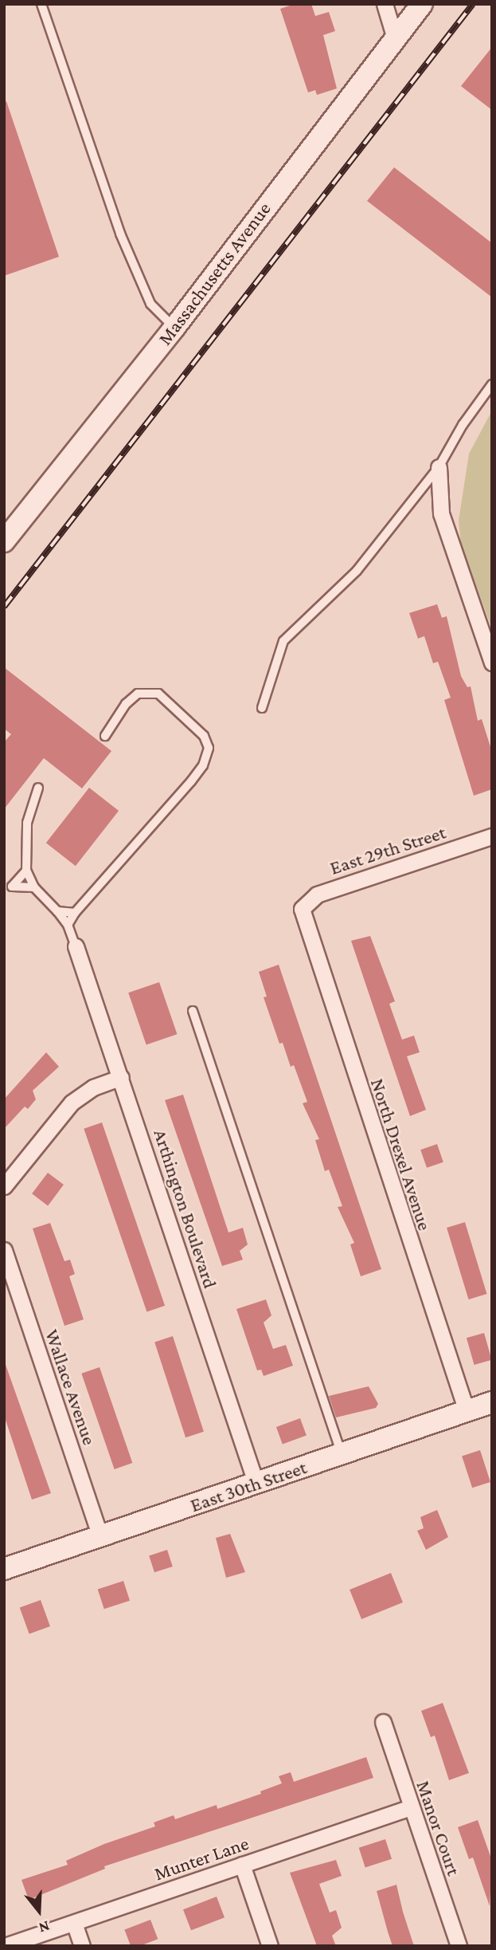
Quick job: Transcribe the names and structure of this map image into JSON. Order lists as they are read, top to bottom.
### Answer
{
  "streets": {
    "main road": ["Massachusetts Avenue", "East 30th Street"],
    "street": [
      "East 29th Street",
      "North Drexel Avenue",
      "Arthington Boulevard",
      "Wallace Avenue",
      "Manor Court",
      "Munter Lane"
    ]
  },
  "crossings": [
    ["East 29th Street", "North Drexel Avenue"],
    ["North Drexel Avenue", "East 30th Street"],
    ["Arthington Boulevard", "East 30th Street"],
    ["Wallace Avenue", "East 30th Street"],
    ["Manor Court", "Munter Lane"]
  ],
  "north": "bottom"
}
